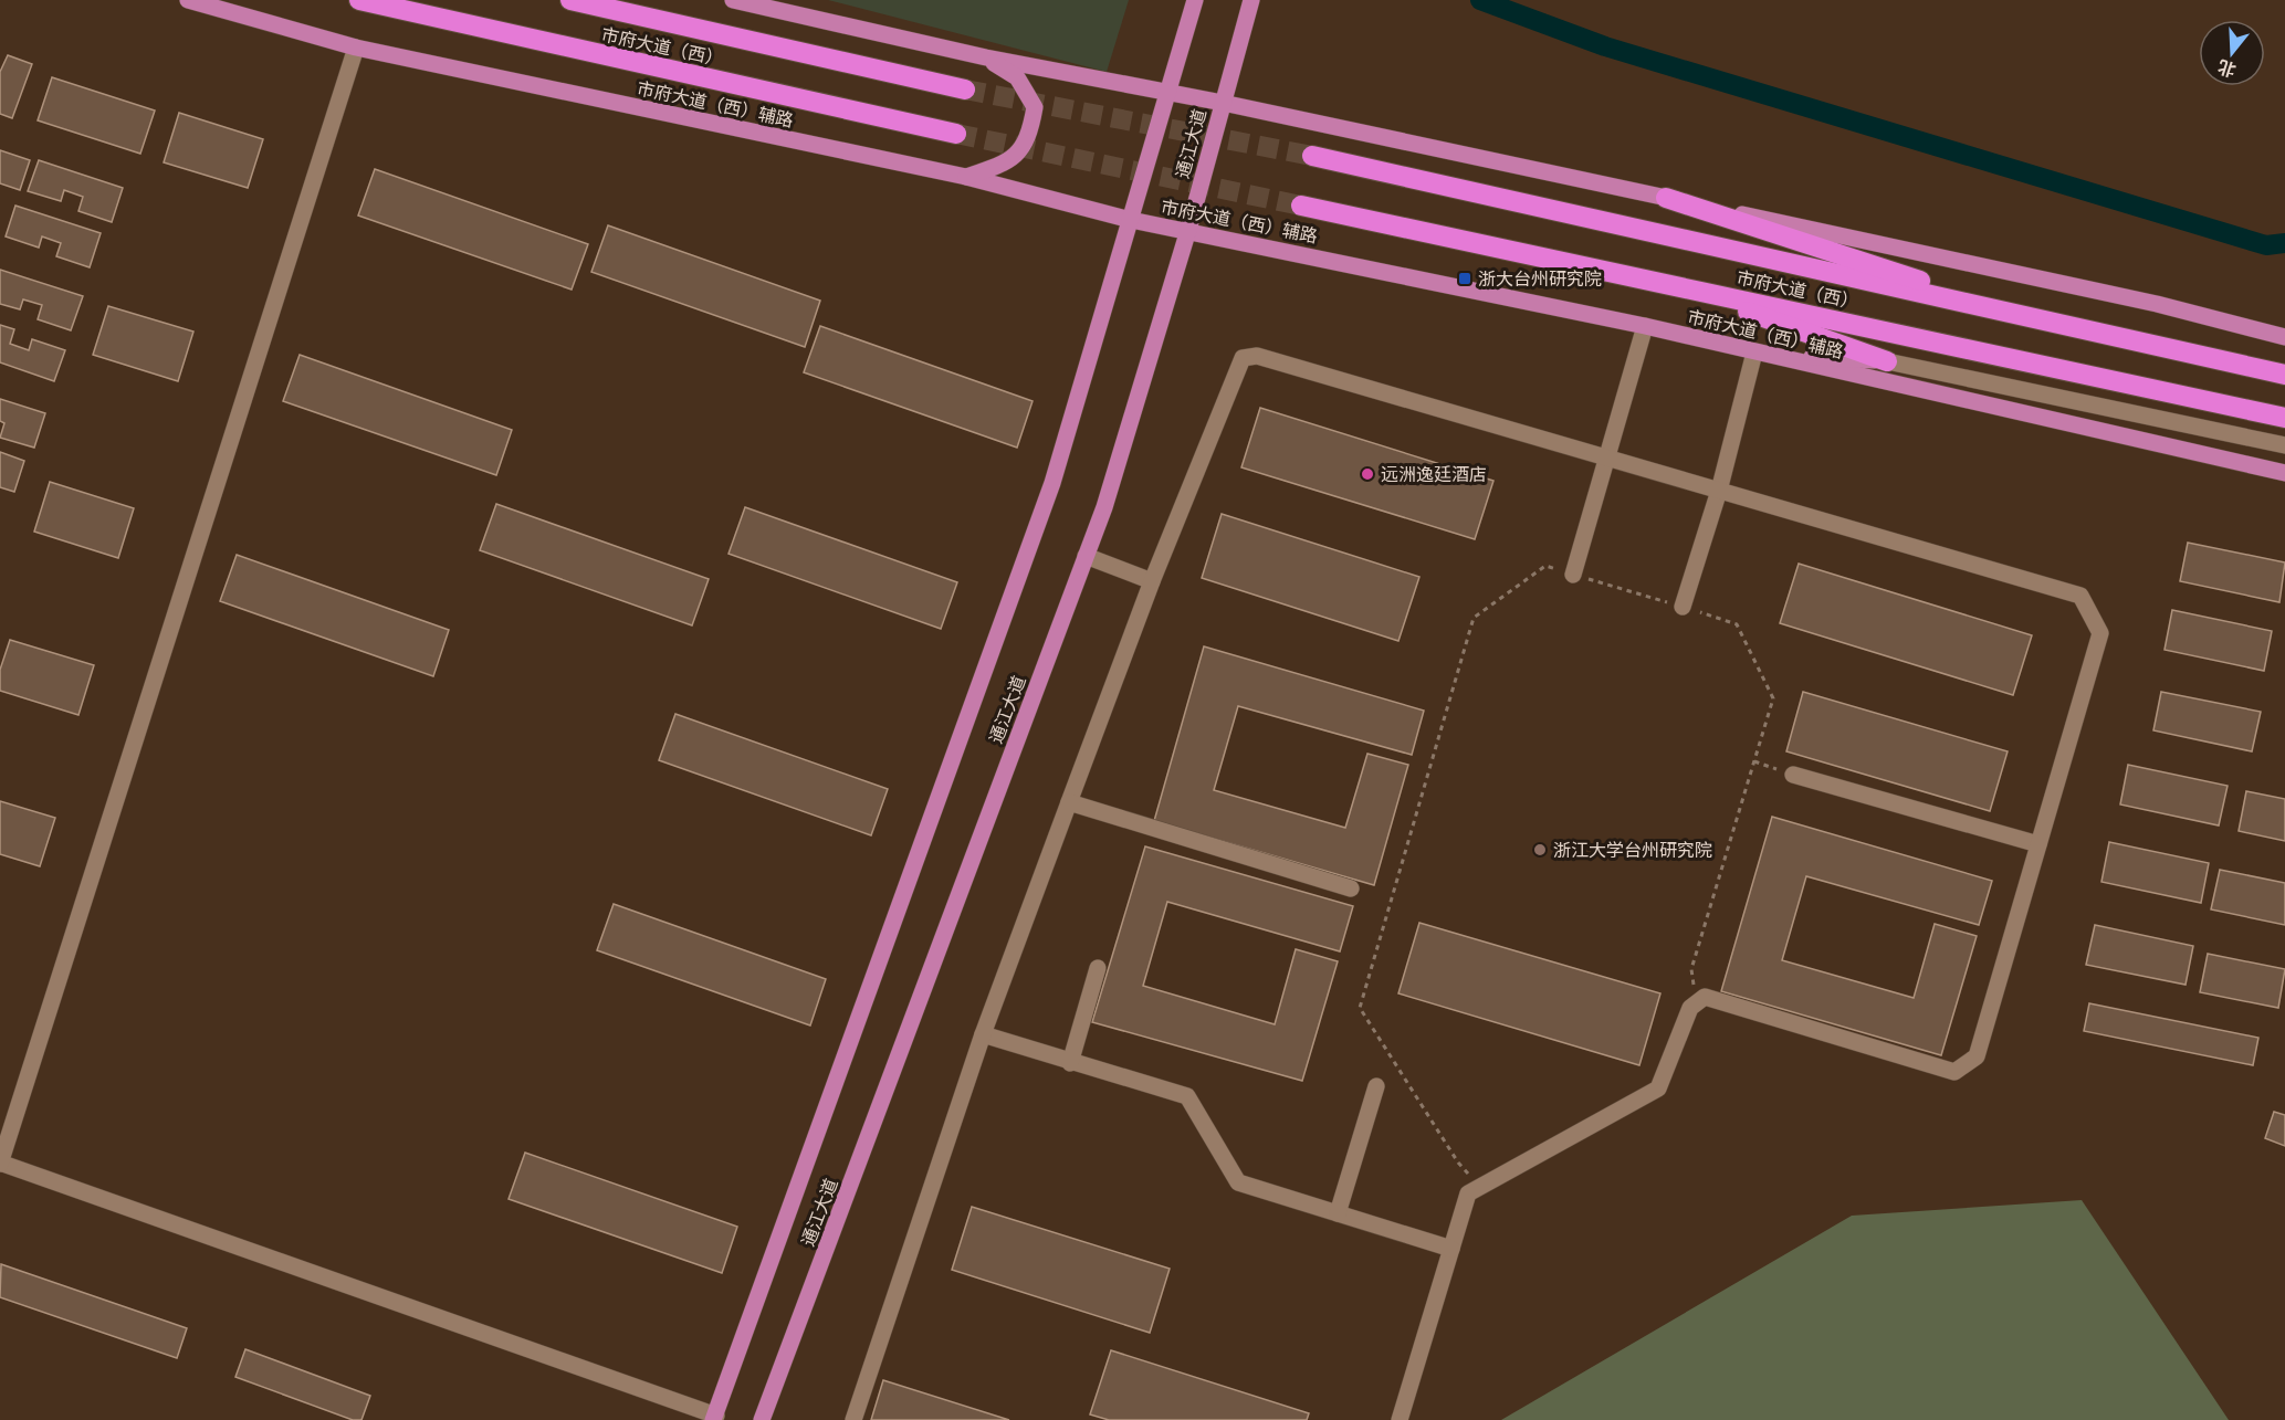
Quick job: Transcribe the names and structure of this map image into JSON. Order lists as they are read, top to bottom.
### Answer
{
  "streets": {
    "highway": ["市府大道（西）"],
    "main road": ["市府大道（西）辅路", "通江大道"]
  },
  "crossings": [
    ["市府大道（西）辅路", "通江大道"]
  ],
  "places": {
    "transit": ["浙大台州研究院"],
    "other": ["远洲逸廷酒店", "浙江大学台州研究院"]
  },
  "north": "bottom"
}
